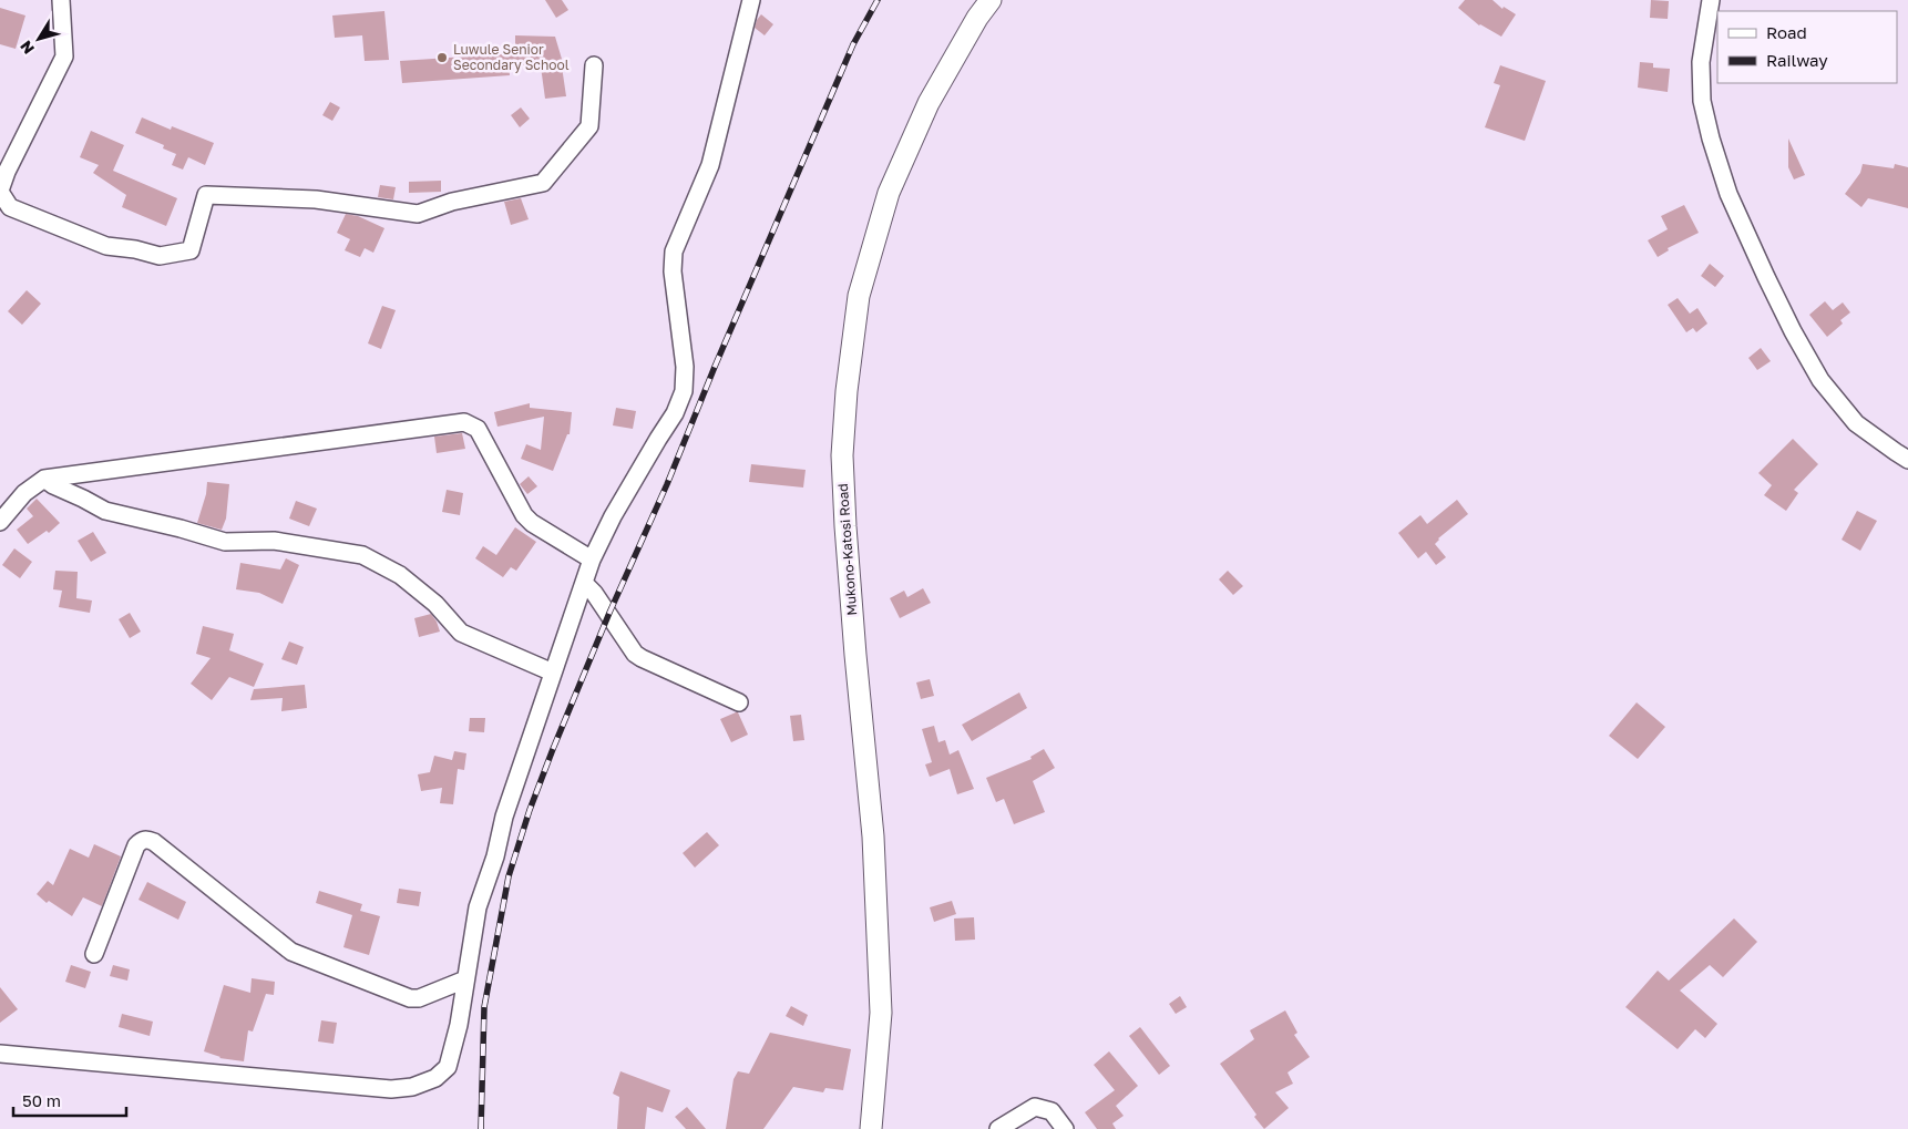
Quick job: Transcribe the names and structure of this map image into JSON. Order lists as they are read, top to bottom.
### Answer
{
  "streets": {
    "main road": ["Mukono-Katosi Road"]
  },
  "places": ["Luwule Senior Secondary School"],
  "legend": ["Road", "Railway"],
  "scale_bar": "50 m",
  "north": "bottom left"
}
